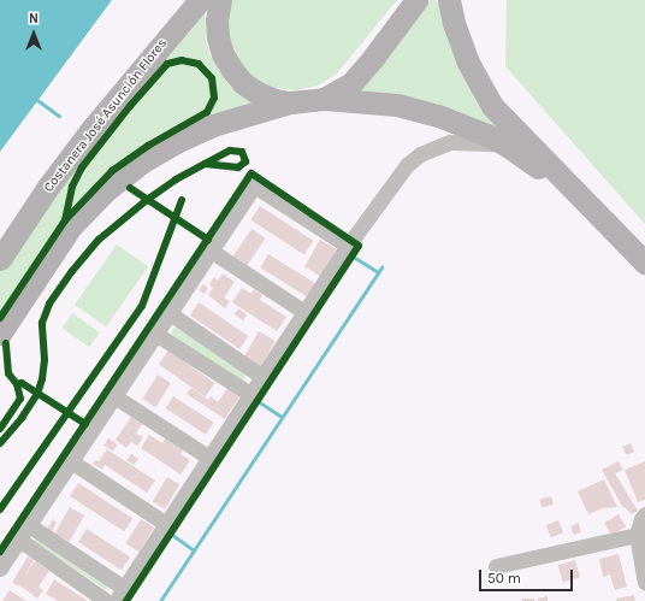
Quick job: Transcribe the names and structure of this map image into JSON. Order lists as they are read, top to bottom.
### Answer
{
  "streets": {
    "highway": ["Costanera José Asunción Flores"]
  },
  "scale_bar": "50 m",
  "north": "top"
}
